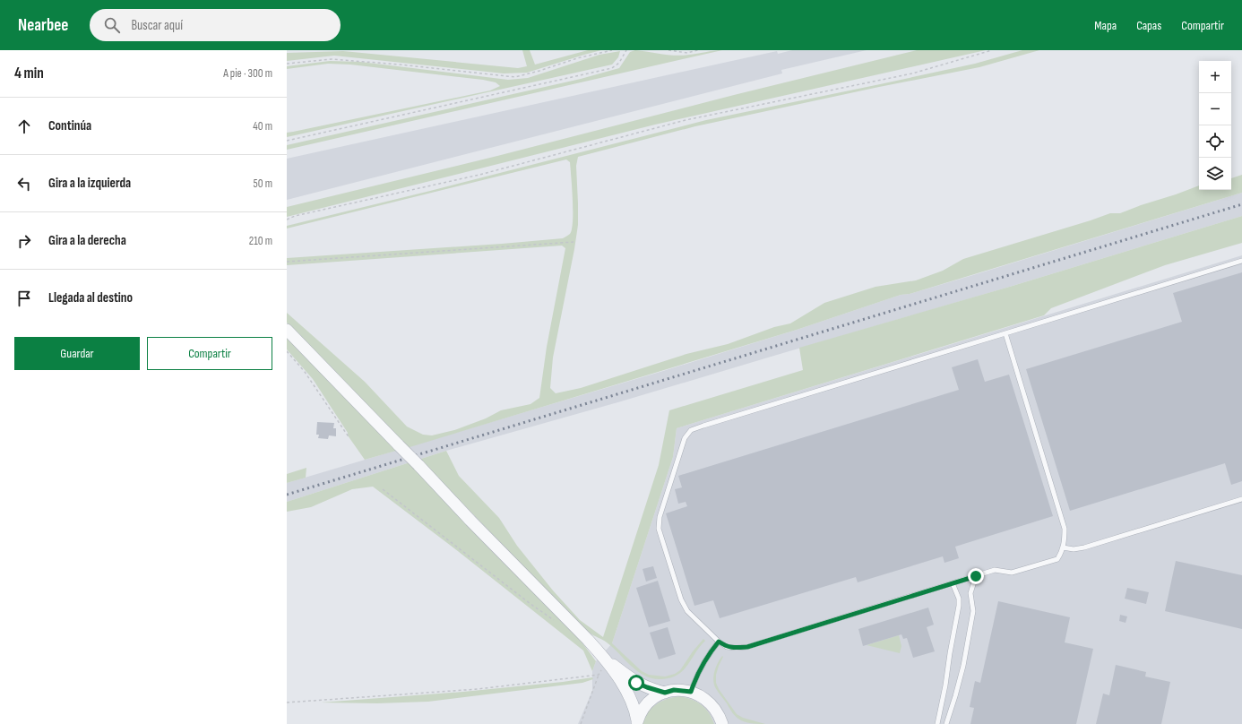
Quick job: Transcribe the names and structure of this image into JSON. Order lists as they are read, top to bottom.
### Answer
{
  "page": {
    "header": "Nearbee",
    "search": "Buscar aquí",
    "nav": ["Mapa", "Capas", "Compartir"],
    "heading": ["4 min", "A pie · 300 m"],
    "map_buttons": ["+", "−"],
    "list": [
      ["Continúa", "40 m"],
      ["Gira a la izquierda", "50 m"],
      ["Gira a la derecha", "210 m"],
      "Llegada al destino"
    ],
    "buttons": ["Guardar", "Compartir"]
  }
}
